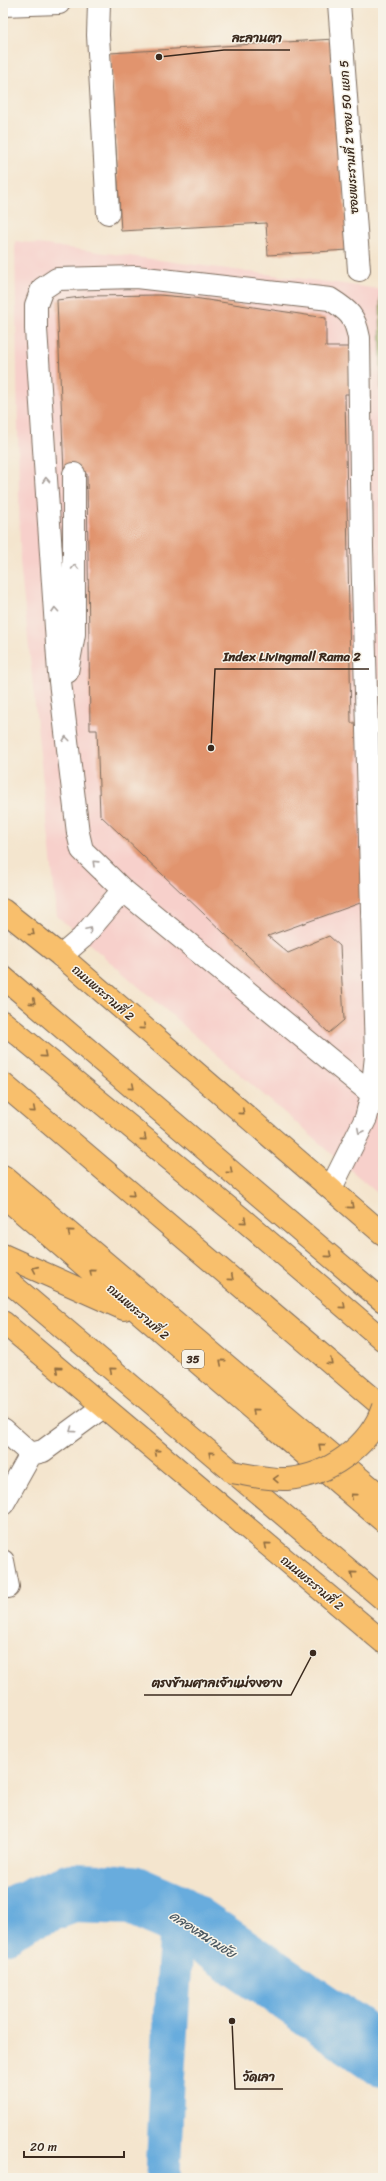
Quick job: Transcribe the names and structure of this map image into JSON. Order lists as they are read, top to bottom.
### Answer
{
  "streets": {
    "main road": ["ถนนพระรามที่ 2", "35"],
    "street": ["ซอยพระรามที่ 2 ซอย 50 แยก 5"]
  },
  "water": ["คลองสนามชัย"],
  "places": [
    "ละลานตา",
    "Index Livingmall Rama 2",
    "ตรงข้ามศาลเจ้าแม่จงอาง",
    "วัดเลา"
  ],
  "scale_bar": "20 m"
}
